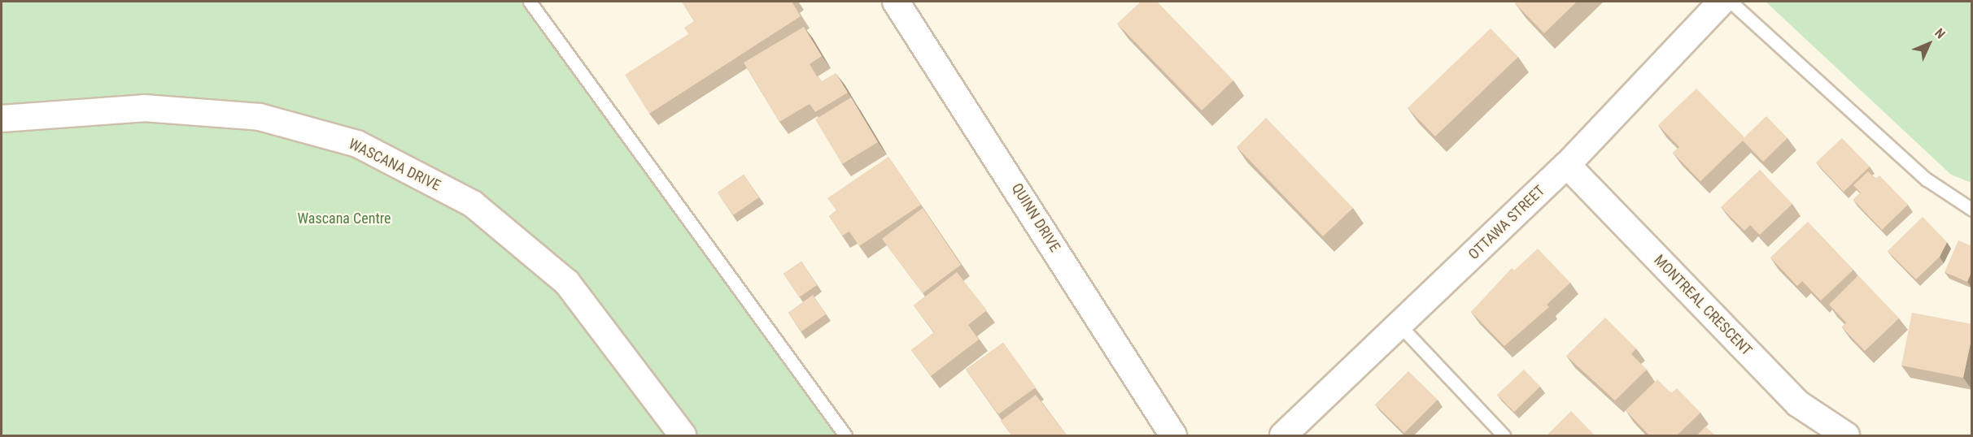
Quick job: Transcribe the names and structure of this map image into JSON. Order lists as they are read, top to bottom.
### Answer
{
  "streets": {
    "street": [
      "WASCANA DRIVE",
      "QUINN DRIVE",
      "OTTAWA STREET",
      "MONTREAL CRESCENT"
    ]
  },
  "crossings": [
    ["OTTAWA STREET", "MONTREAL CRESCENT"]
  ],
  "parks": ["Wascana Centre"],
  "north": "top right"
}
